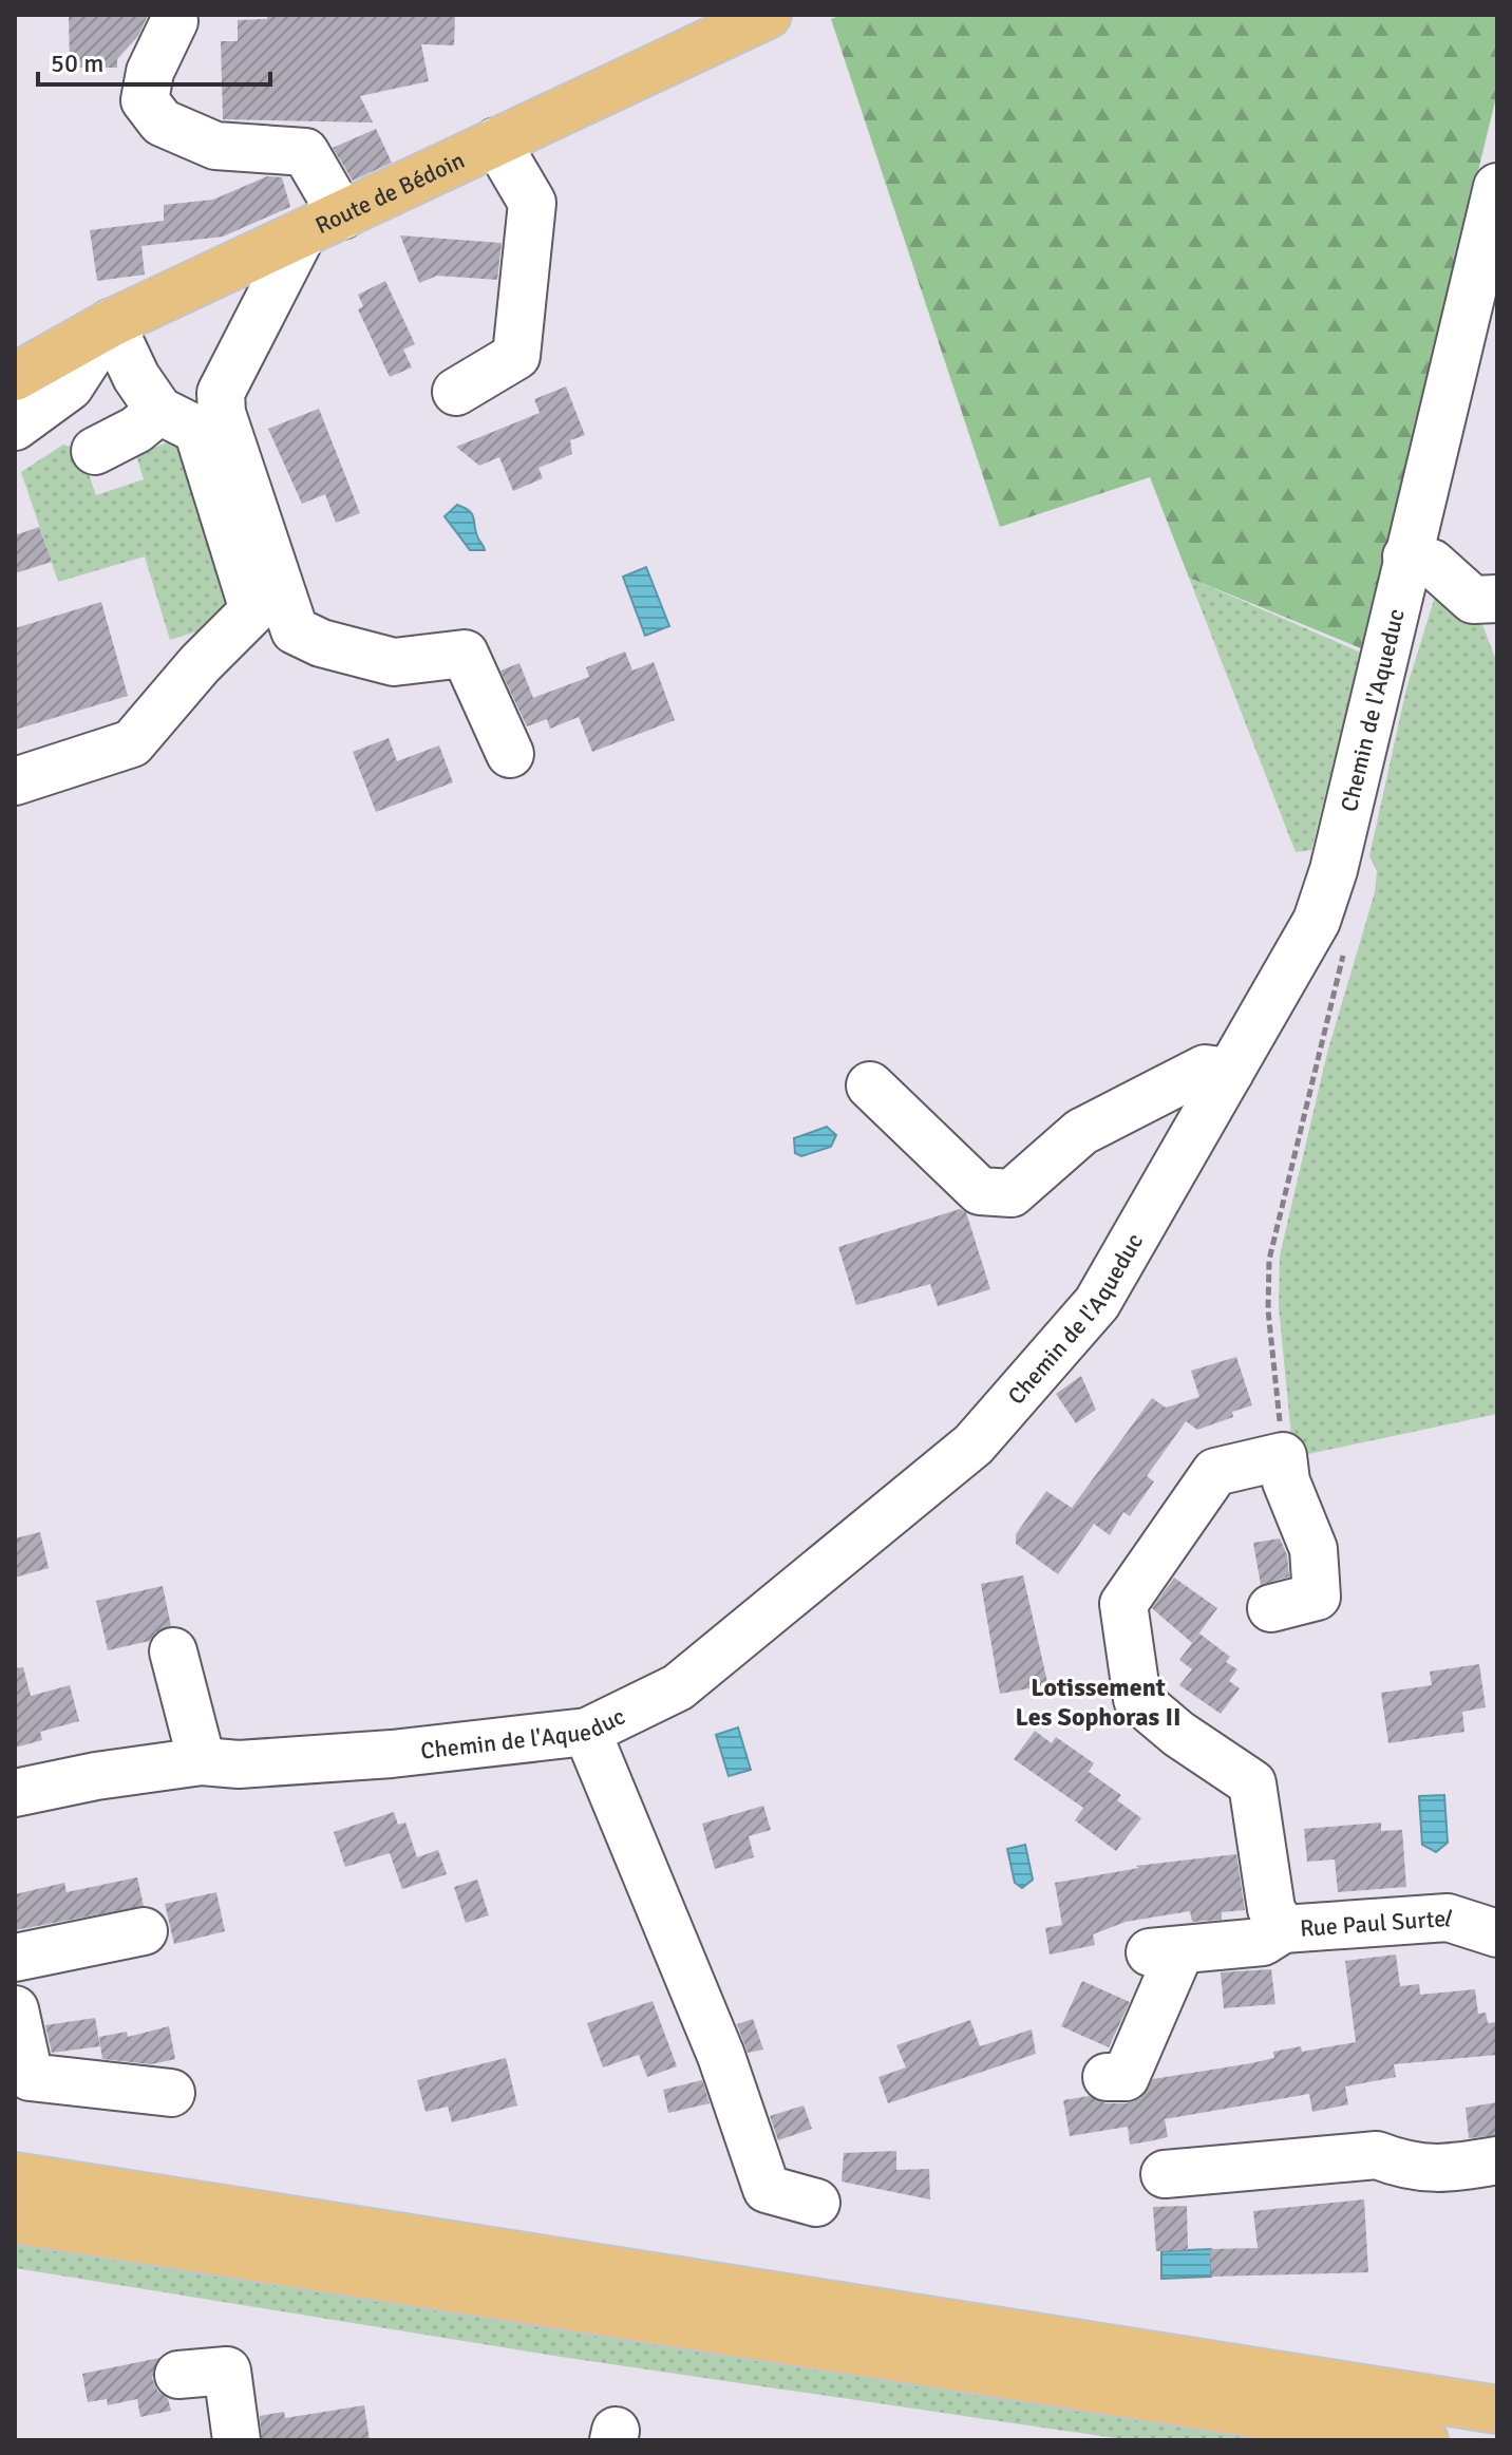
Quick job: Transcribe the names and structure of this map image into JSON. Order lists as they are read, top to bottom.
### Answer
{
  "streets": {
    "main road": ["Route de Bédoin"],
    "street": ["Chemin de l'Aqueduc", "Rue Paul Surtel"]
  },
  "districts": ["Lotissement Les Sophoras II"],
  "scale_bar": "50 m"
}
